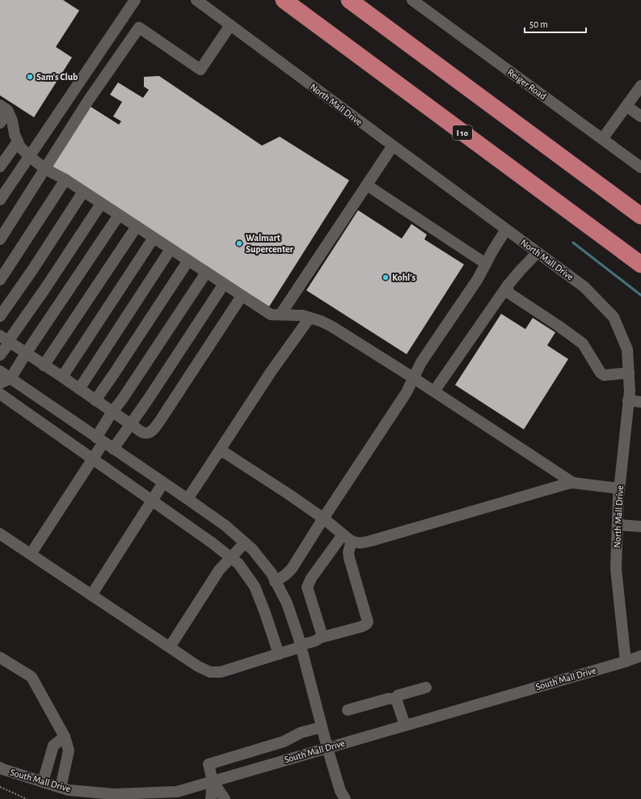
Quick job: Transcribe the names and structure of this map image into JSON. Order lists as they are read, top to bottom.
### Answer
{
  "streets": {
    "highway": ["I 10"],
    "street": ["Reiger Road", "North Mall Drive", "South Mall Drive"]
  },
  "crossings": [
    ["North Mall Drive", "South Mall Drive"]
  ],
  "places": ["Sam's Club", "Walmart Supercenter", "Kohl's"],
  "scale_bar": "50 m"
}
